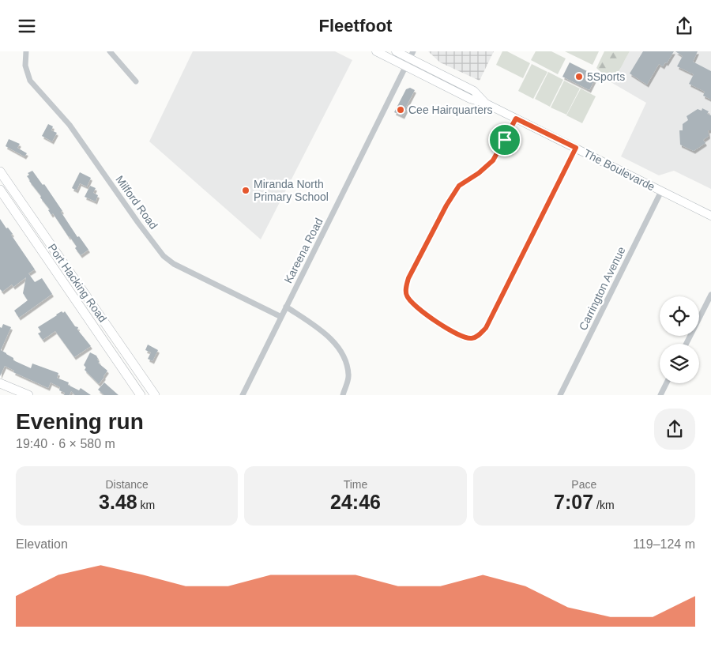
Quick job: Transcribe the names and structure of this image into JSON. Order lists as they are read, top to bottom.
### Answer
{
  "streets": {
    "main road": ["The Boulevarde", "Port Hacking Road"],
    "street": ["Milford Road", "Kareena Road", "Carrington Avenue"]
  },
  "crossings": [
    ["The Boulevarde", "Kareena Road"],
    ["The Boulevarde", "Carrington Avenue"],
    ["Milford Road", "Kareena Road"]
  ],
  "places": ["5Sports", "Cee Hairquarters", "Miranda North Primary School"],
  "page": {
    "header": "Fleetfoot",
    "heading": ["Evening run", "19:40 · 6 × 580 m"],
    "stats": [
      ["Distance", "3.48 km"],
      ["Time", "24:46"],
      ["Pace", "7:07 /km"]
    ],
    "chart": ["Elevation", "119–124 m"]
  }
}
